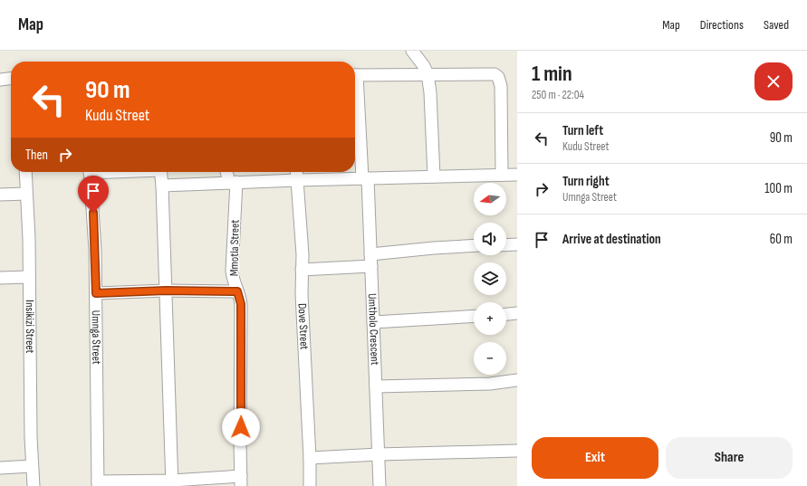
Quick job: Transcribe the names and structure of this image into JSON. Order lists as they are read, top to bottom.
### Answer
{
  "streets": {
    "street": [
      "Mmotla Street",
      "Insikizi Street",
      "Dove Street",
      "Umtholo Crescent",
      "Umnga Street"
    ]
  },
  "north": "left",
  "page": {
    "header": "Map",
    "nav": ["Map", "Directions", "Saved"],
    "heading": ["1 min", "250 m · 22:04"],
    "turn": ["90 m", "Kudu Street"],
    "list": [
      {
        "name": "Turn left",
        "note": "Kudu Street",
        "value": "90 m"
      },
      {
        "name": "Turn right",
        "note": "Umnga Street",
        "value": "100 m"
      },
      {
        "name": "Arrive at destination",
        "value": "60 m"
      }
    ],
    "then": "Then",
    "map_buttons": ["+", "−"],
    "buttons": ["Exit", "Share"]
  }
}
